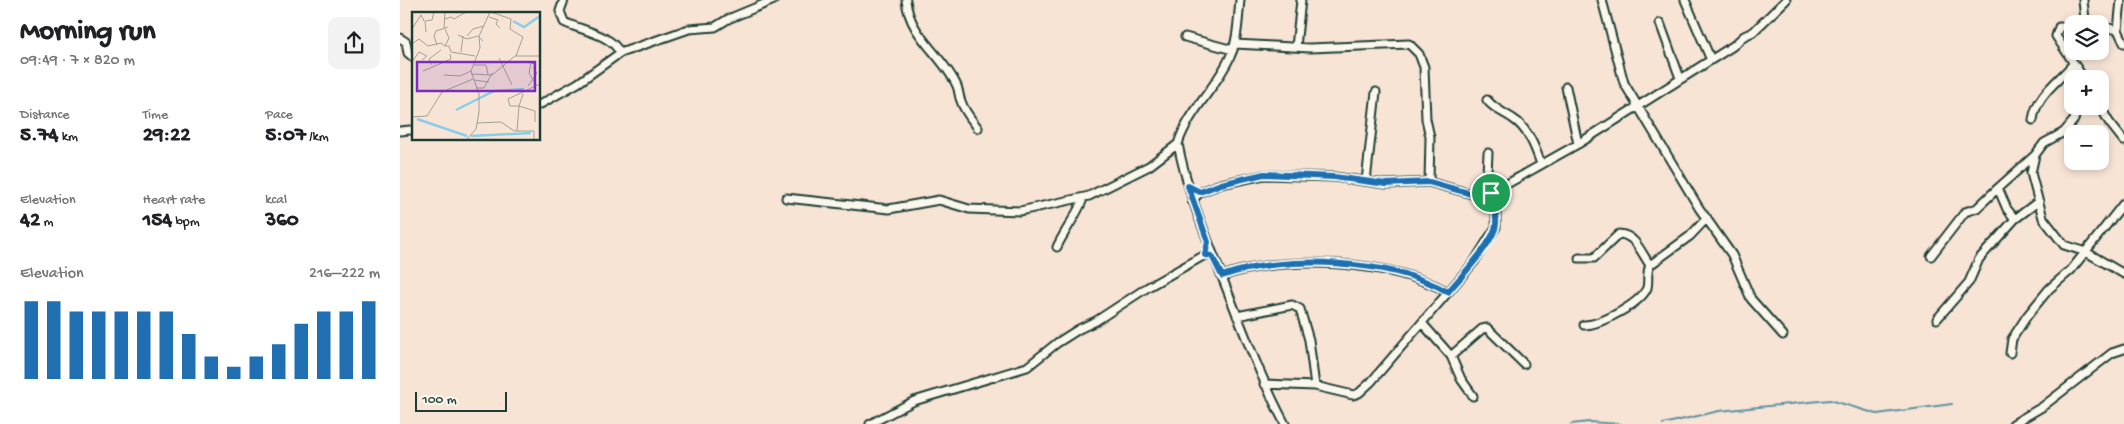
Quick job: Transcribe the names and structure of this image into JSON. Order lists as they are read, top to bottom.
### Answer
{
  "scale_bar": "100 m",
  "page": {
    "heading": ["Morning run", "09:49 · 7 × 820 m"],
    "map_buttons": ["+", "−"],
    "stats": [
      ["Distance", "5.74 km"],
      ["Time", "29:22"],
      ["Pace", "5:07 /km"],
      ["Elevation", "42 m"],
      ["Heart rate", "154 bpm"],
      ["kcal", "360"]
    ],
    "chart": ["Elevation", "216–222 m"],
    "scale": "100 m"
  }
}
